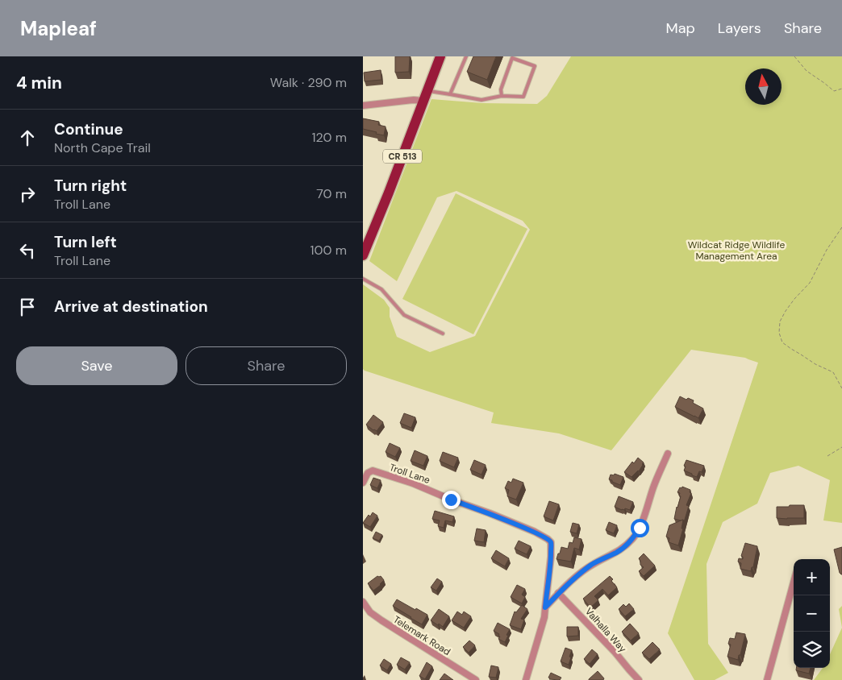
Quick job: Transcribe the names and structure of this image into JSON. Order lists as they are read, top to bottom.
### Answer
{
  "streets": {
    "main road": ["CR 513"],
    "street": ["Troll Lane", "Valhalla Way", "Telemark Road"]
  },
  "parks": ["Wildcat Ridge Wildlife Management Area"],
  "north": "top",
  "page": {
    "header": "Mapleaf",
    "nav": ["Map", "Layers", "Share"],
    "heading": ["4 min", "Walk · 290 m"],
    "list": [
      ["Continue", "North Cape Trail", "120 m"],
      ["Turn right", "Troll Lane", "70 m"],
      ["Turn left", "Troll Lane", "100 m"],
      "Arrive at destination"
    ],
    "buttons": ["Save", "Share"],
    "map_buttons": ["+", "−"]
  }
}
